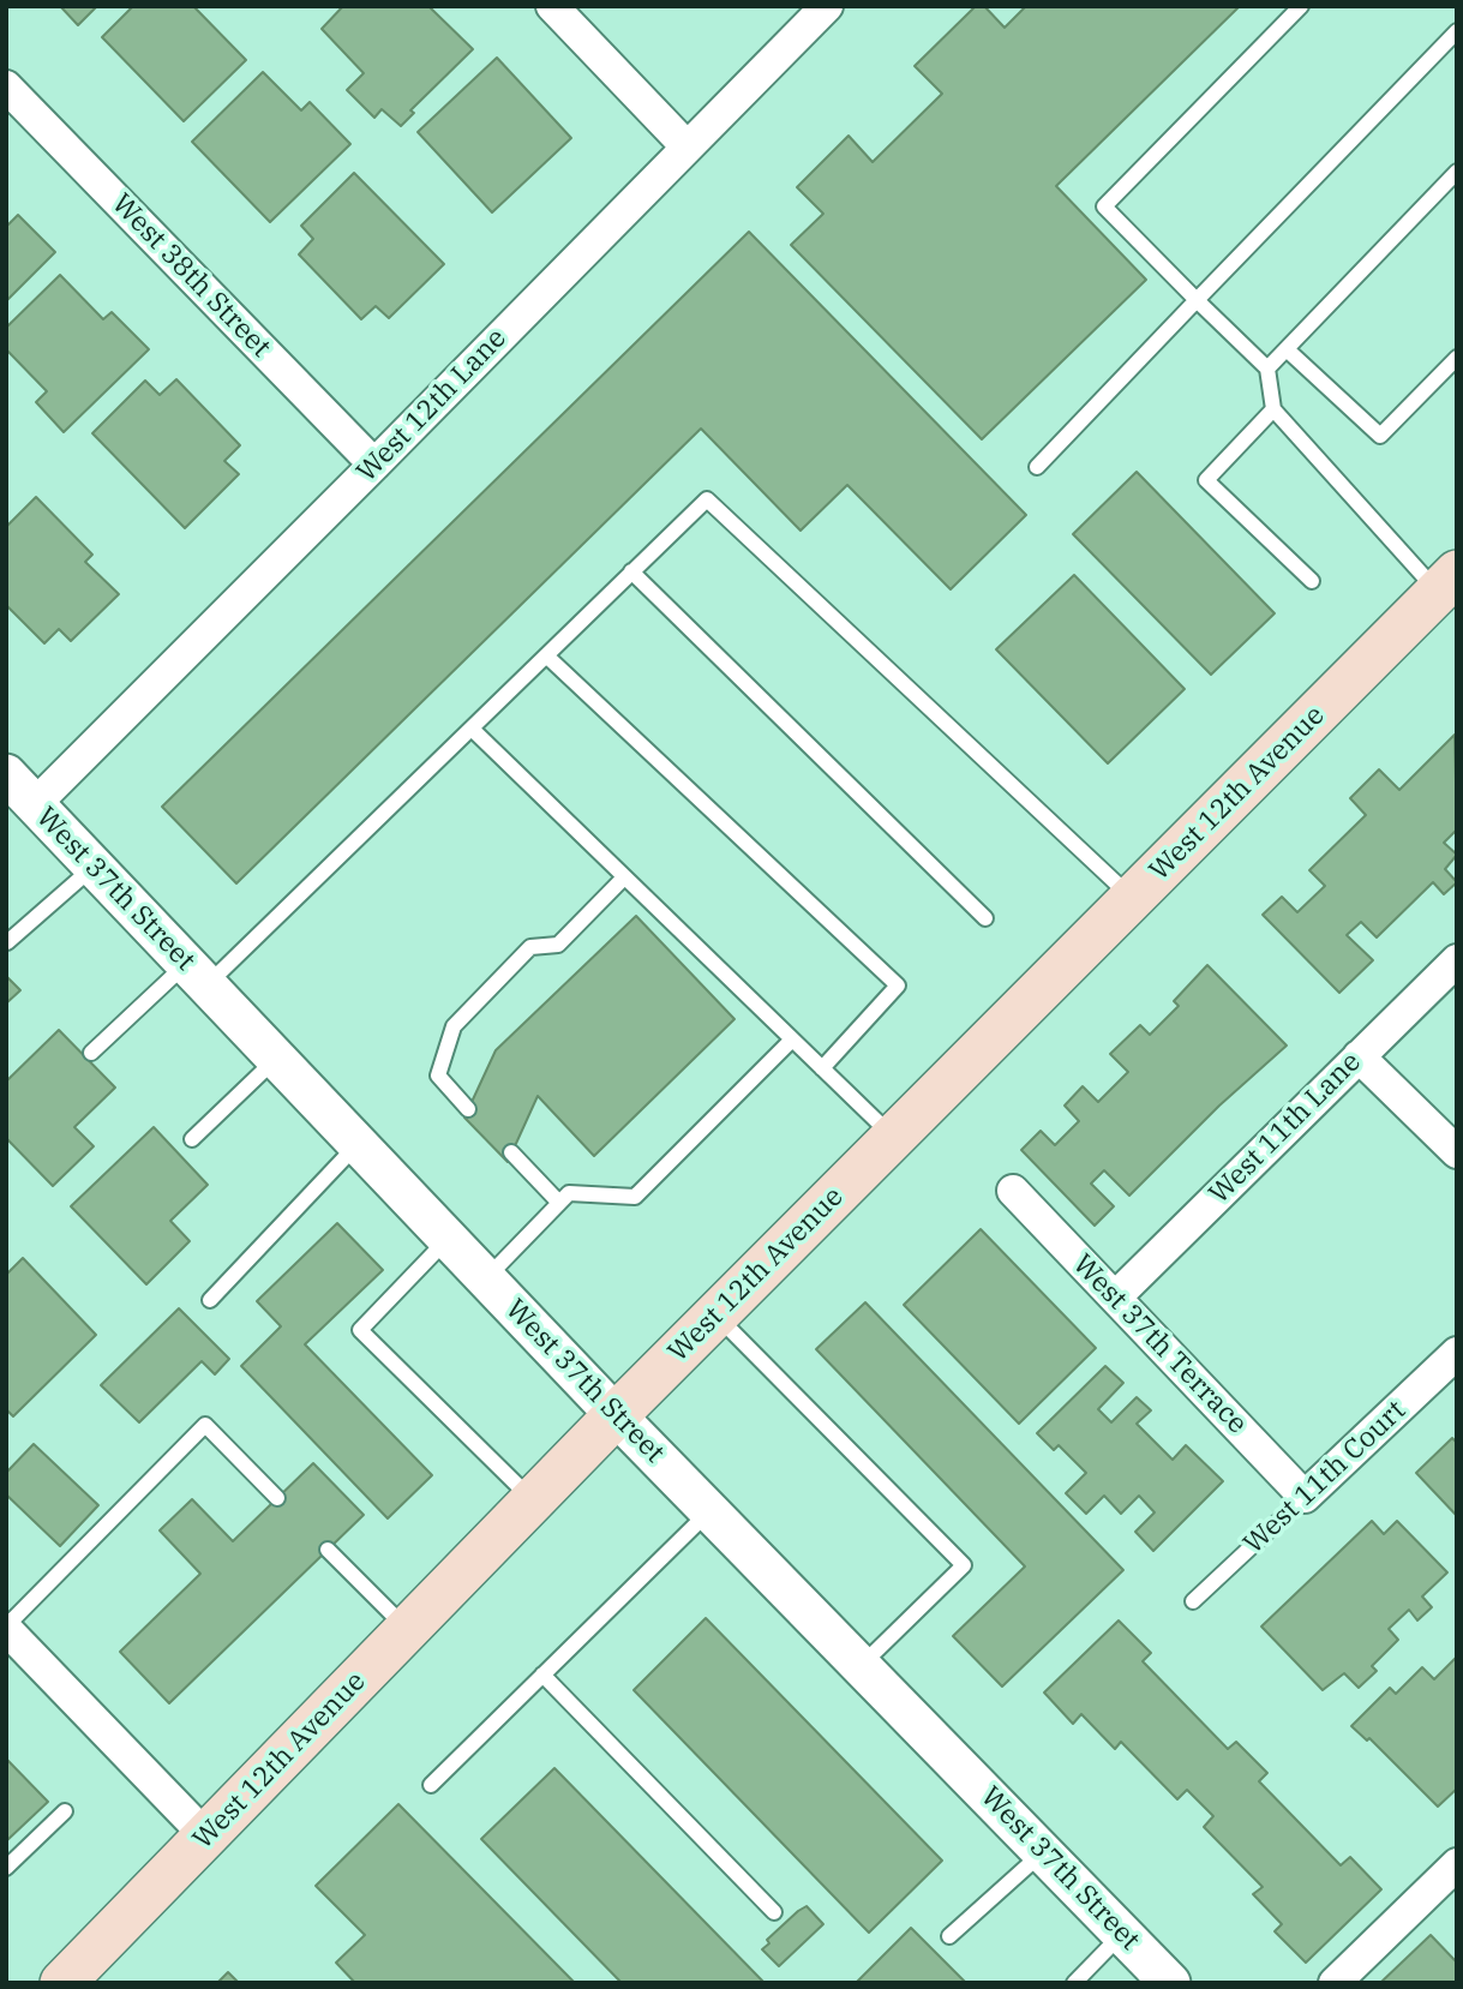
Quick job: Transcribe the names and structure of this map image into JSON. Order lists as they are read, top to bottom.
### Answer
{
  "streets": {
    "main road": ["West 12th Avenue"],
    "street": [
      "West 38th Street",
      "West 12th Lane",
      "West 37th Street",
      "West 11th Lane",
      "West 37th Terrace",
      "West 11th Court"
    ]
  },
  "crossings": [
    ["West 38th Street", "West 12th Lane"],
    ["West 12th Lane", "West 37th Street"],
    ["West 12th Avenue", "West 37th Street"],
    ["West 11th Lane", "West 37th Terrace"],
    ["West 37th Terrace", "West 11th Court"]
  ]
}
